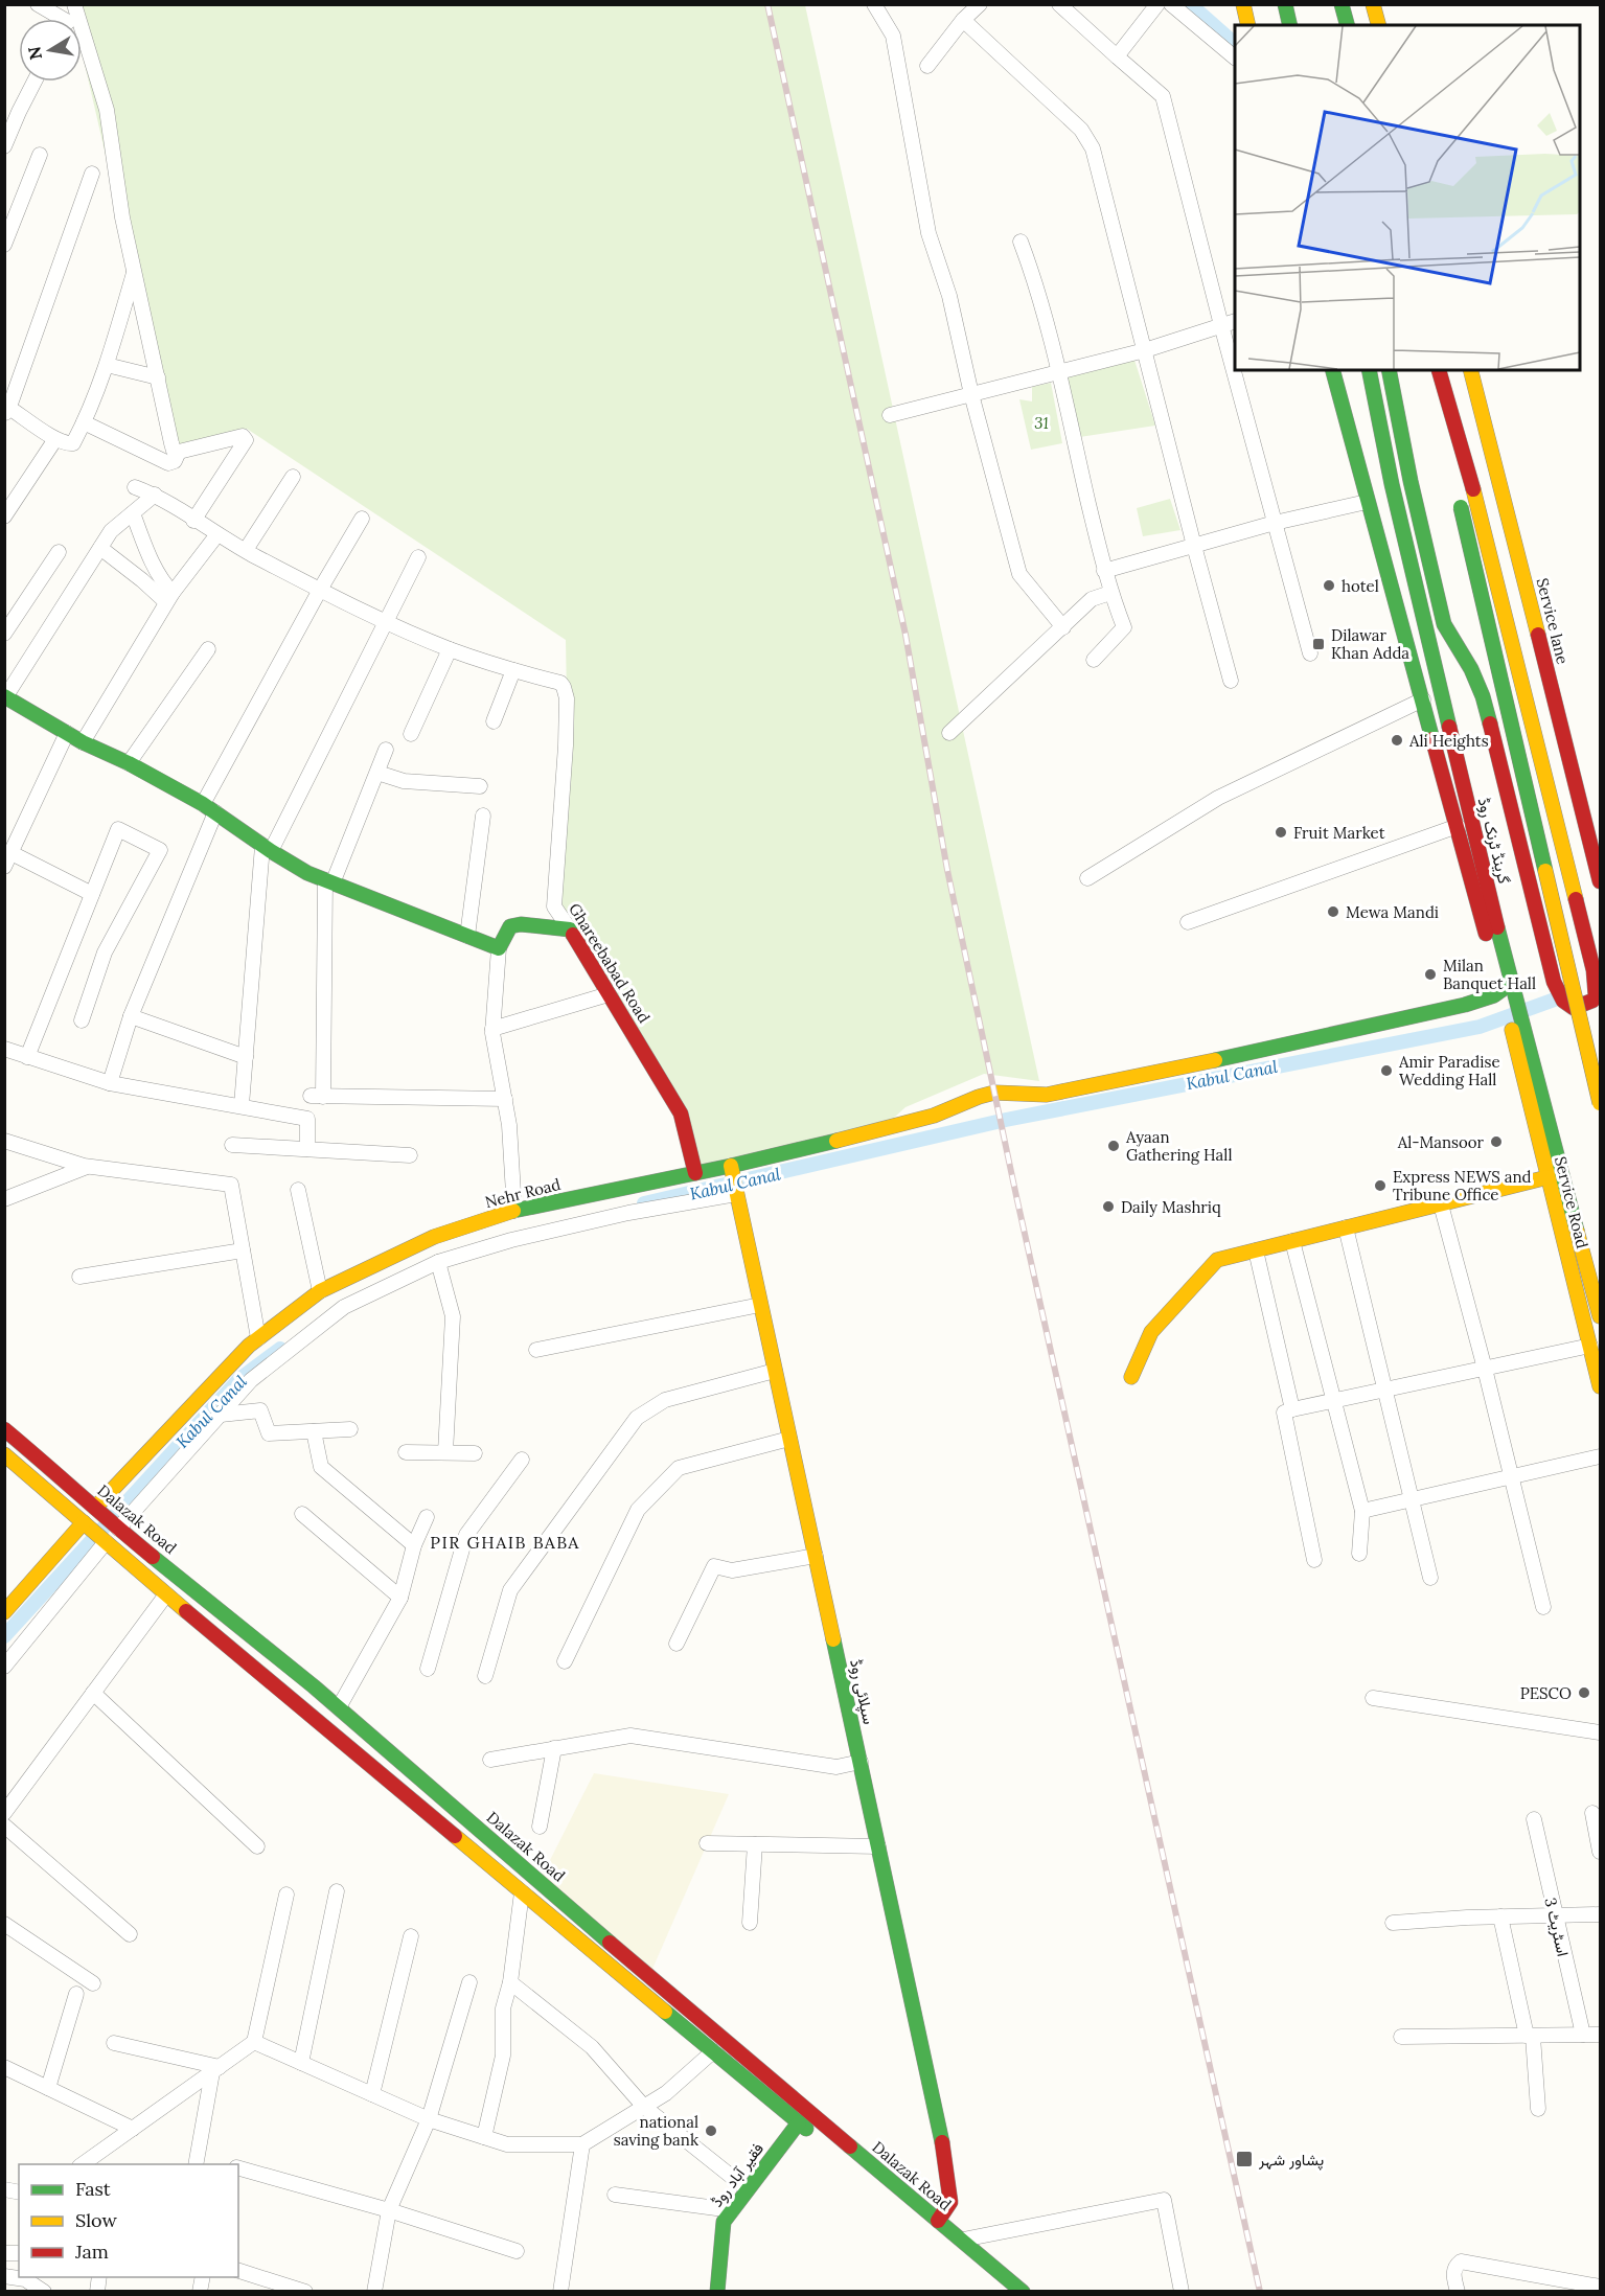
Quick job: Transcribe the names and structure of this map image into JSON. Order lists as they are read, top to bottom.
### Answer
{
  "streets": {
    "main road": [
      "Service lane",
      "گرینڈ ٹرنک روڈ",
      "Ghareebabad Road",
      "Nehr Road",
      "Service Road",
      "Dalazak Road",
      "سپلائی روڈ",
      "فقیر آباد روڈ"
    ],
    "street": ["اسٹریٹ 3"]
  },
  "crossings": [
    ["گرینڈ ٹرنک روڈ", "Nehr Road"],
    ["گرینڈ ٹرنک روڈ", "Service Road"],
    ["Ghareebabad Road", "Nehr Road"],
    ["Nehr Road", "Dalazak Road"],
    ["Nehr Road", "سپلائی روڈ"],
    ["Dalazak Road", "سپلائی روڈ"],
    ["Dalazak Road", "فقیر آباد روڈ"]
  ],
  "districts": ["PIR GHAIB BABA"],
  "water": ["Kabul Canal"],
  "parks": ["31"],
  "places": {
    "other": [
      "hotel",
      "Ali Heights",
      "Fruit Market",
      "Mewa Mandi",
      "Milan Banquet Hall",
      "Amir Paradise Wedding Hall",
      "Al-Mansoor",
      "Ayaan Gathering Hall",
      "Express NEWS and Tribune Office",
      "Daily Mashriq",
      "PESCO",
      "national saving bank"
    ],
    "transit": ["Dilawar Khan Adda", "پشاور شہر"]
  },
  "legend": ["Fast", "Slow", "Jam"],
  "north": "left"
}
